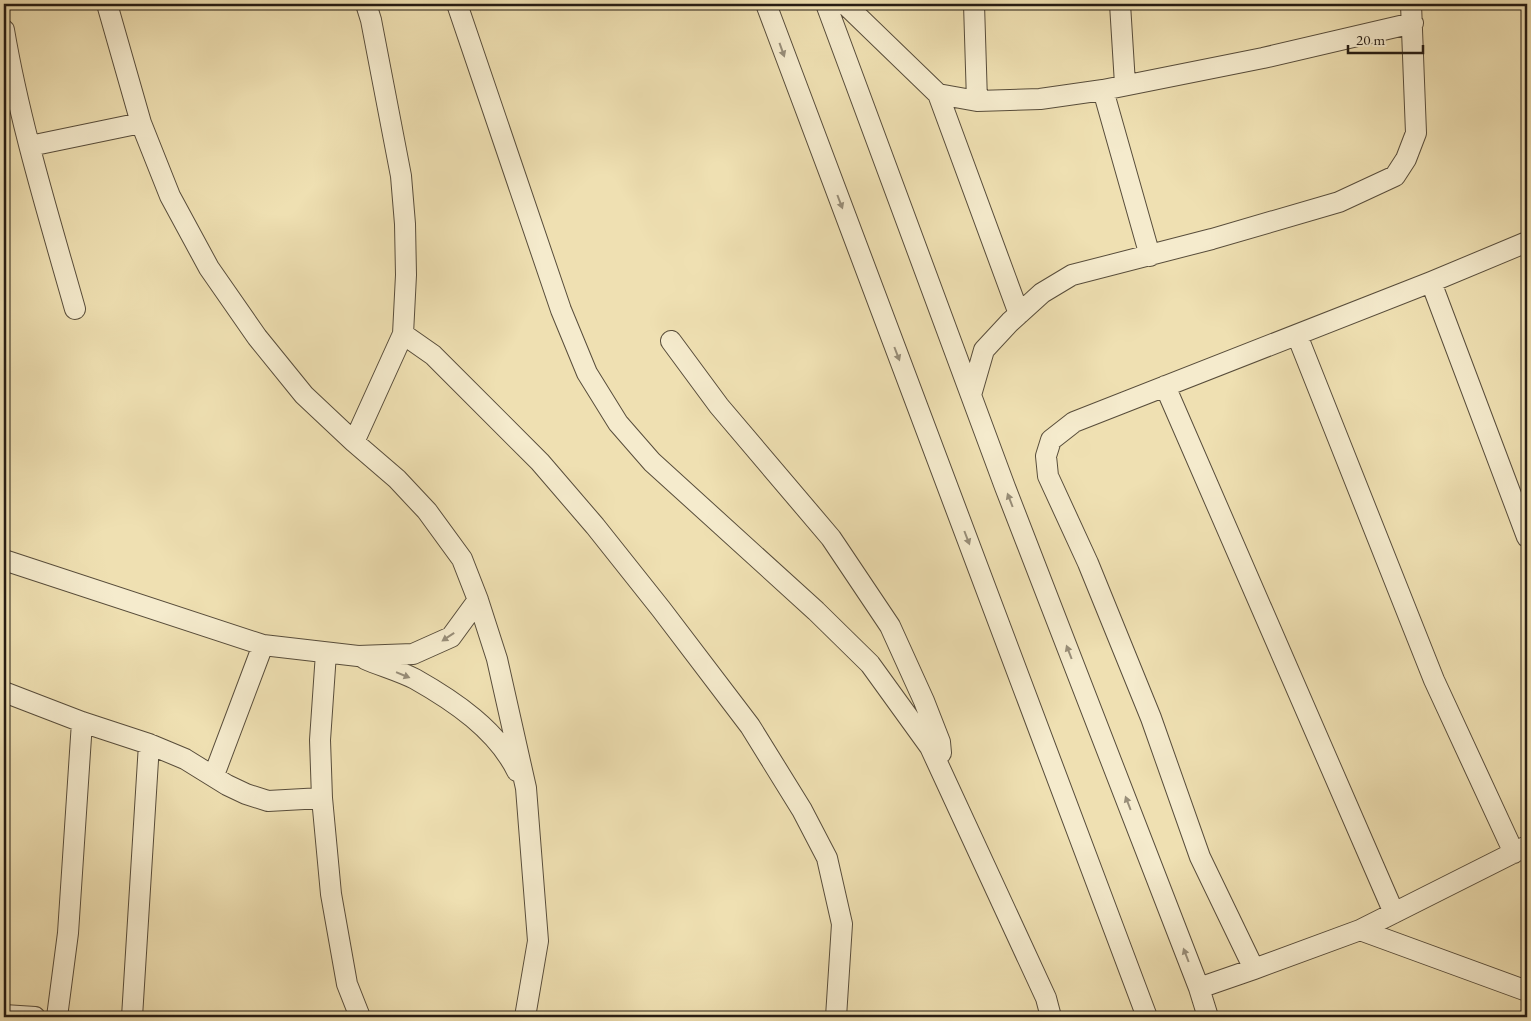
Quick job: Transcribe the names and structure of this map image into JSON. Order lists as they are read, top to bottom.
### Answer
{
  "scale_bar": "20 m"
}
